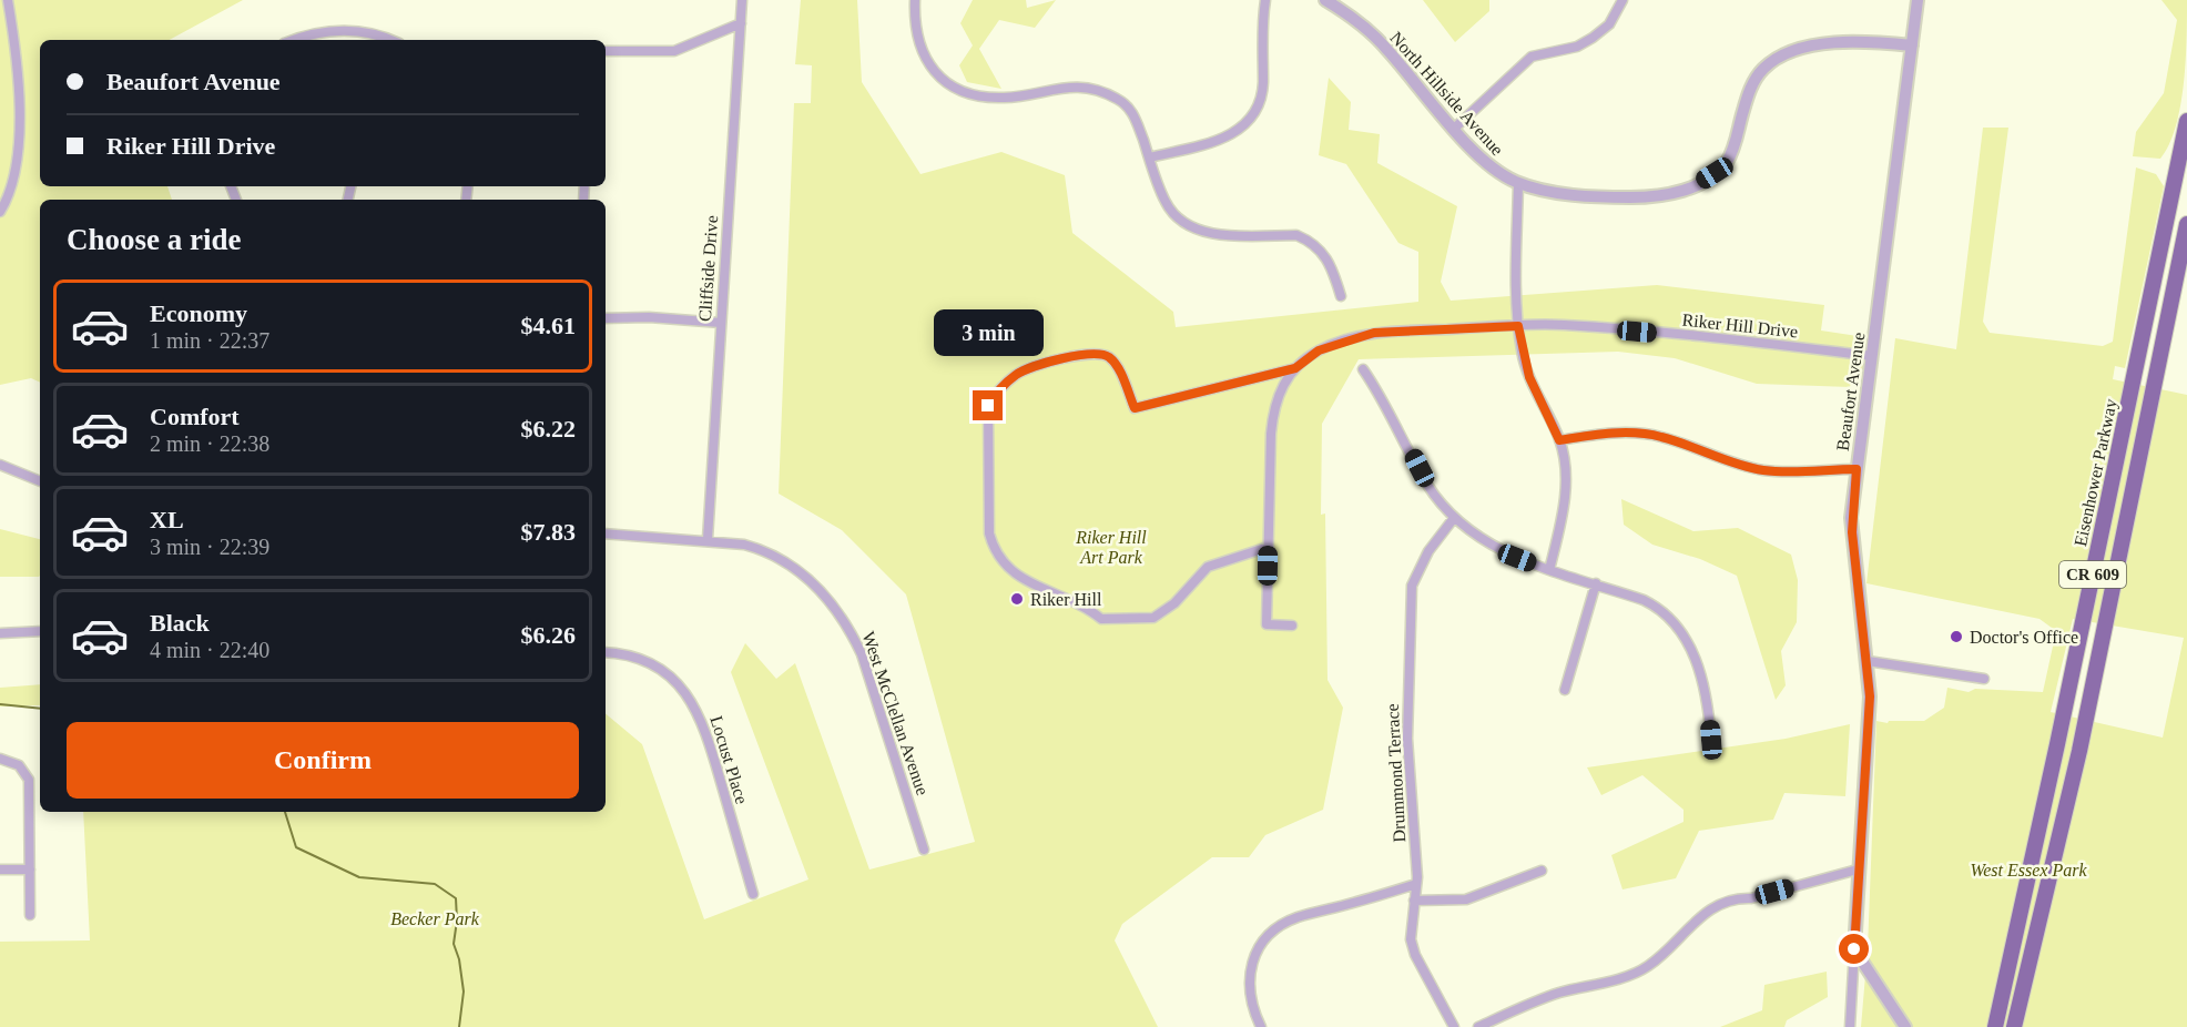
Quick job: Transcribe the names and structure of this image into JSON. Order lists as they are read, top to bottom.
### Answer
{
  "streets": {
    "main road": ["Eisenhower Parkway", "CR 609"],
    "street": [
      "North Hillside Avenue",
      "Cliffside Drive",
      "Riker Hill Drive",
      "Beaufort Avenue",
      "West McClellan Avenue",
      "Locust Place",
      "Drummond Terrace"
    ]
  },
  "crossings": [
    ["North Hillside Avenue", "Beaufort Avenue"],
    ["Cliffside Drive", "West McClellan Avenue"],
    ["Riker Hill Drive", "Beaufort Avenue"]
  ],
  "parks": ["Riker Hill Art Park", "West Essex Park", "Becker Park"],
  "places": ["Riker Hill", "Doctor's Office"],
  "page": {
    "banner": ["Beaufort Avenue", "Riker Hill Drive"],
    "heading": "Choose a ride",
    "list": [
      {
        "name": "Economy",
        "note": "1 min · 22:37",
        "value": "$4.61"
      },
      {
        "name": "Comfort",
        "note": "2 min · 22:38",
        "value": "$6.22"
      },
      {
        "name": "XL",
        "note": "3 min · 22:39",
        "value": "$7.83"
      },
      {
        "name": "Black",
        "note": "4 min · 22:40",
        "value": "$6.26"
      }
    ],
    "bubble": "3 min",
    "buttons": "Confirm"
  }
}
